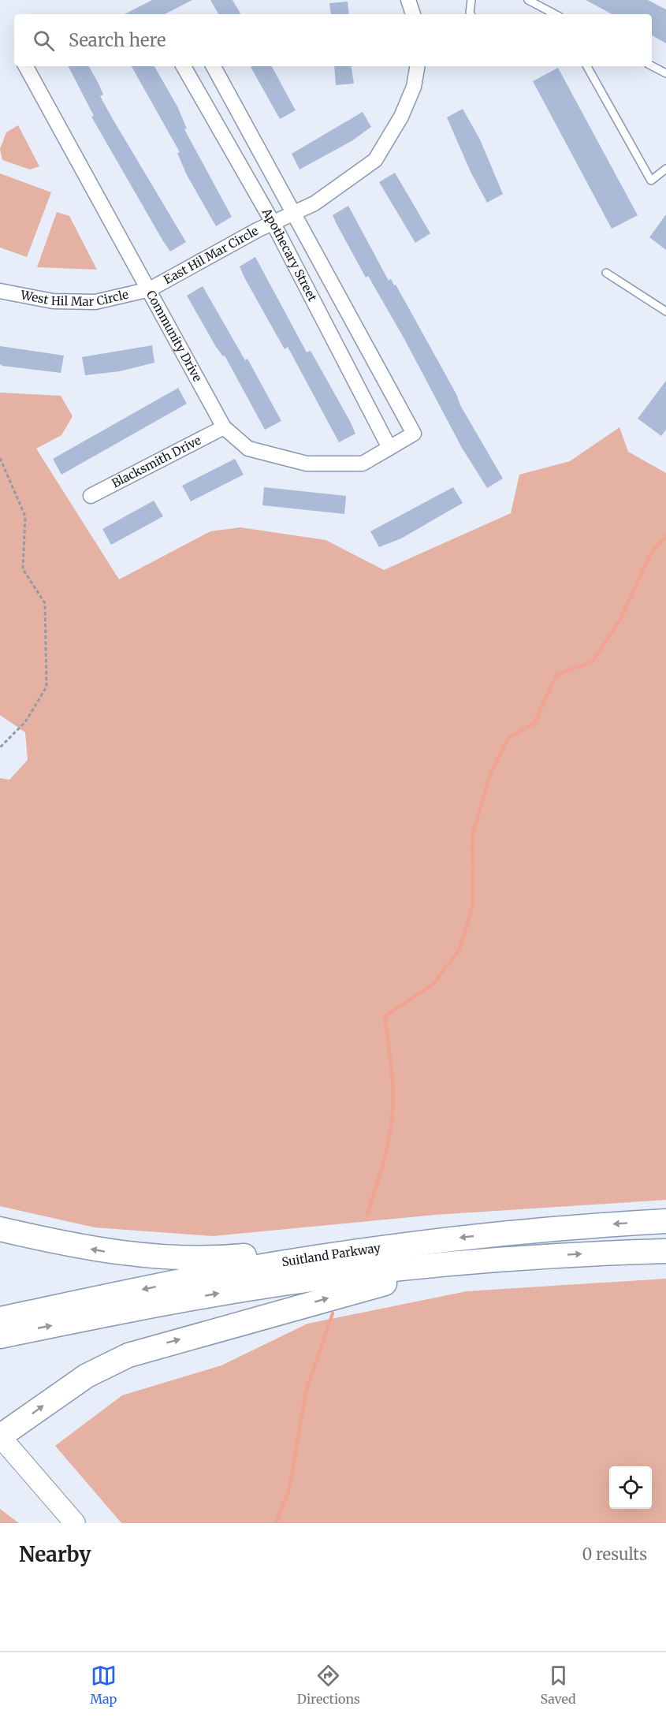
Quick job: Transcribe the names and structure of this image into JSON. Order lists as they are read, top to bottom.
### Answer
{
  "streets": {
    "highway": ["Suitland Parkway"],
    "street": [
      "Apothecary Street",
      "East Hil Mar Circle",
      "West Hil Mar Circle",
      "Community Drive",
      "Blacksmith Drive"
    ]
  },
  "crossings": [
    ["Apothecary Street", "East Hil Mar Circle"],
    ["Apothecary Street", "Community Drive"],
    ["East Hil Mar Circle", "West Hil Mar Circle"],
    ["East Hil Mar Circle", "Community Drive"],
    ["West Hil Mar Circle", "Community Drive"],
    ["Community Drive", "Blacksmith Drive"]
  ],
  "page": {
    "search": "Search here",
    "heading": ["Nearby", "0 results"],
    "nav": ["Map", "Directions", "Saved"]
  }
}
